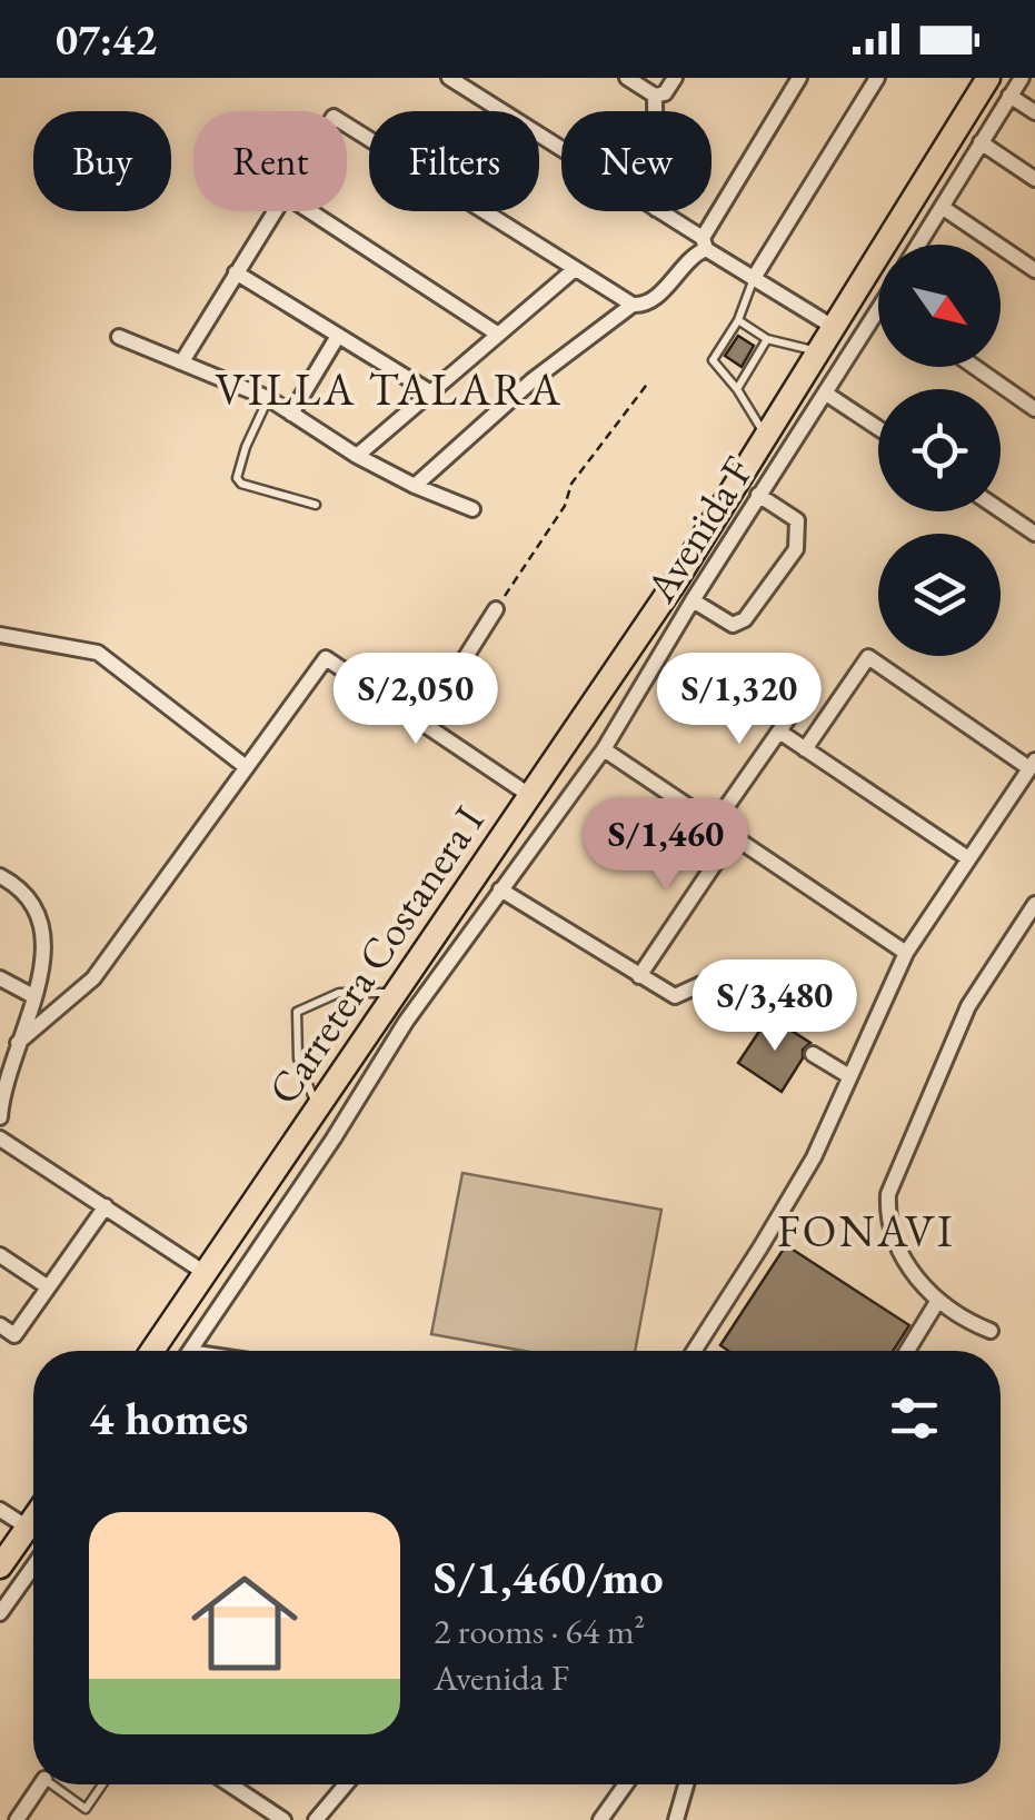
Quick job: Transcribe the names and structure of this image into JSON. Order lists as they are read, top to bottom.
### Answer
{
  "streets": {
    "main road": ["Carretera Costanera I"],
    "street": ["Avenida F"]
  },
  "districts": ["VILLA TALARA", "FONAVI"],
  "north": "bottom right",
  "page": {
    "status": "07:42",
    "chip": [
      "Buy",
      "Rent",
      "Filters",
      "New"
    ],
    "price": [
      "S/2,050",
      "S/1,320",
      "S/1,460",
      "S/3,480"
    ],
    "heading": "4 homes",
    "list": [
      {
        "name": "S/1,460/mo",
        "note": "2 rooms · 64 m² · Avenida F"
      }
    ]
  }
}
